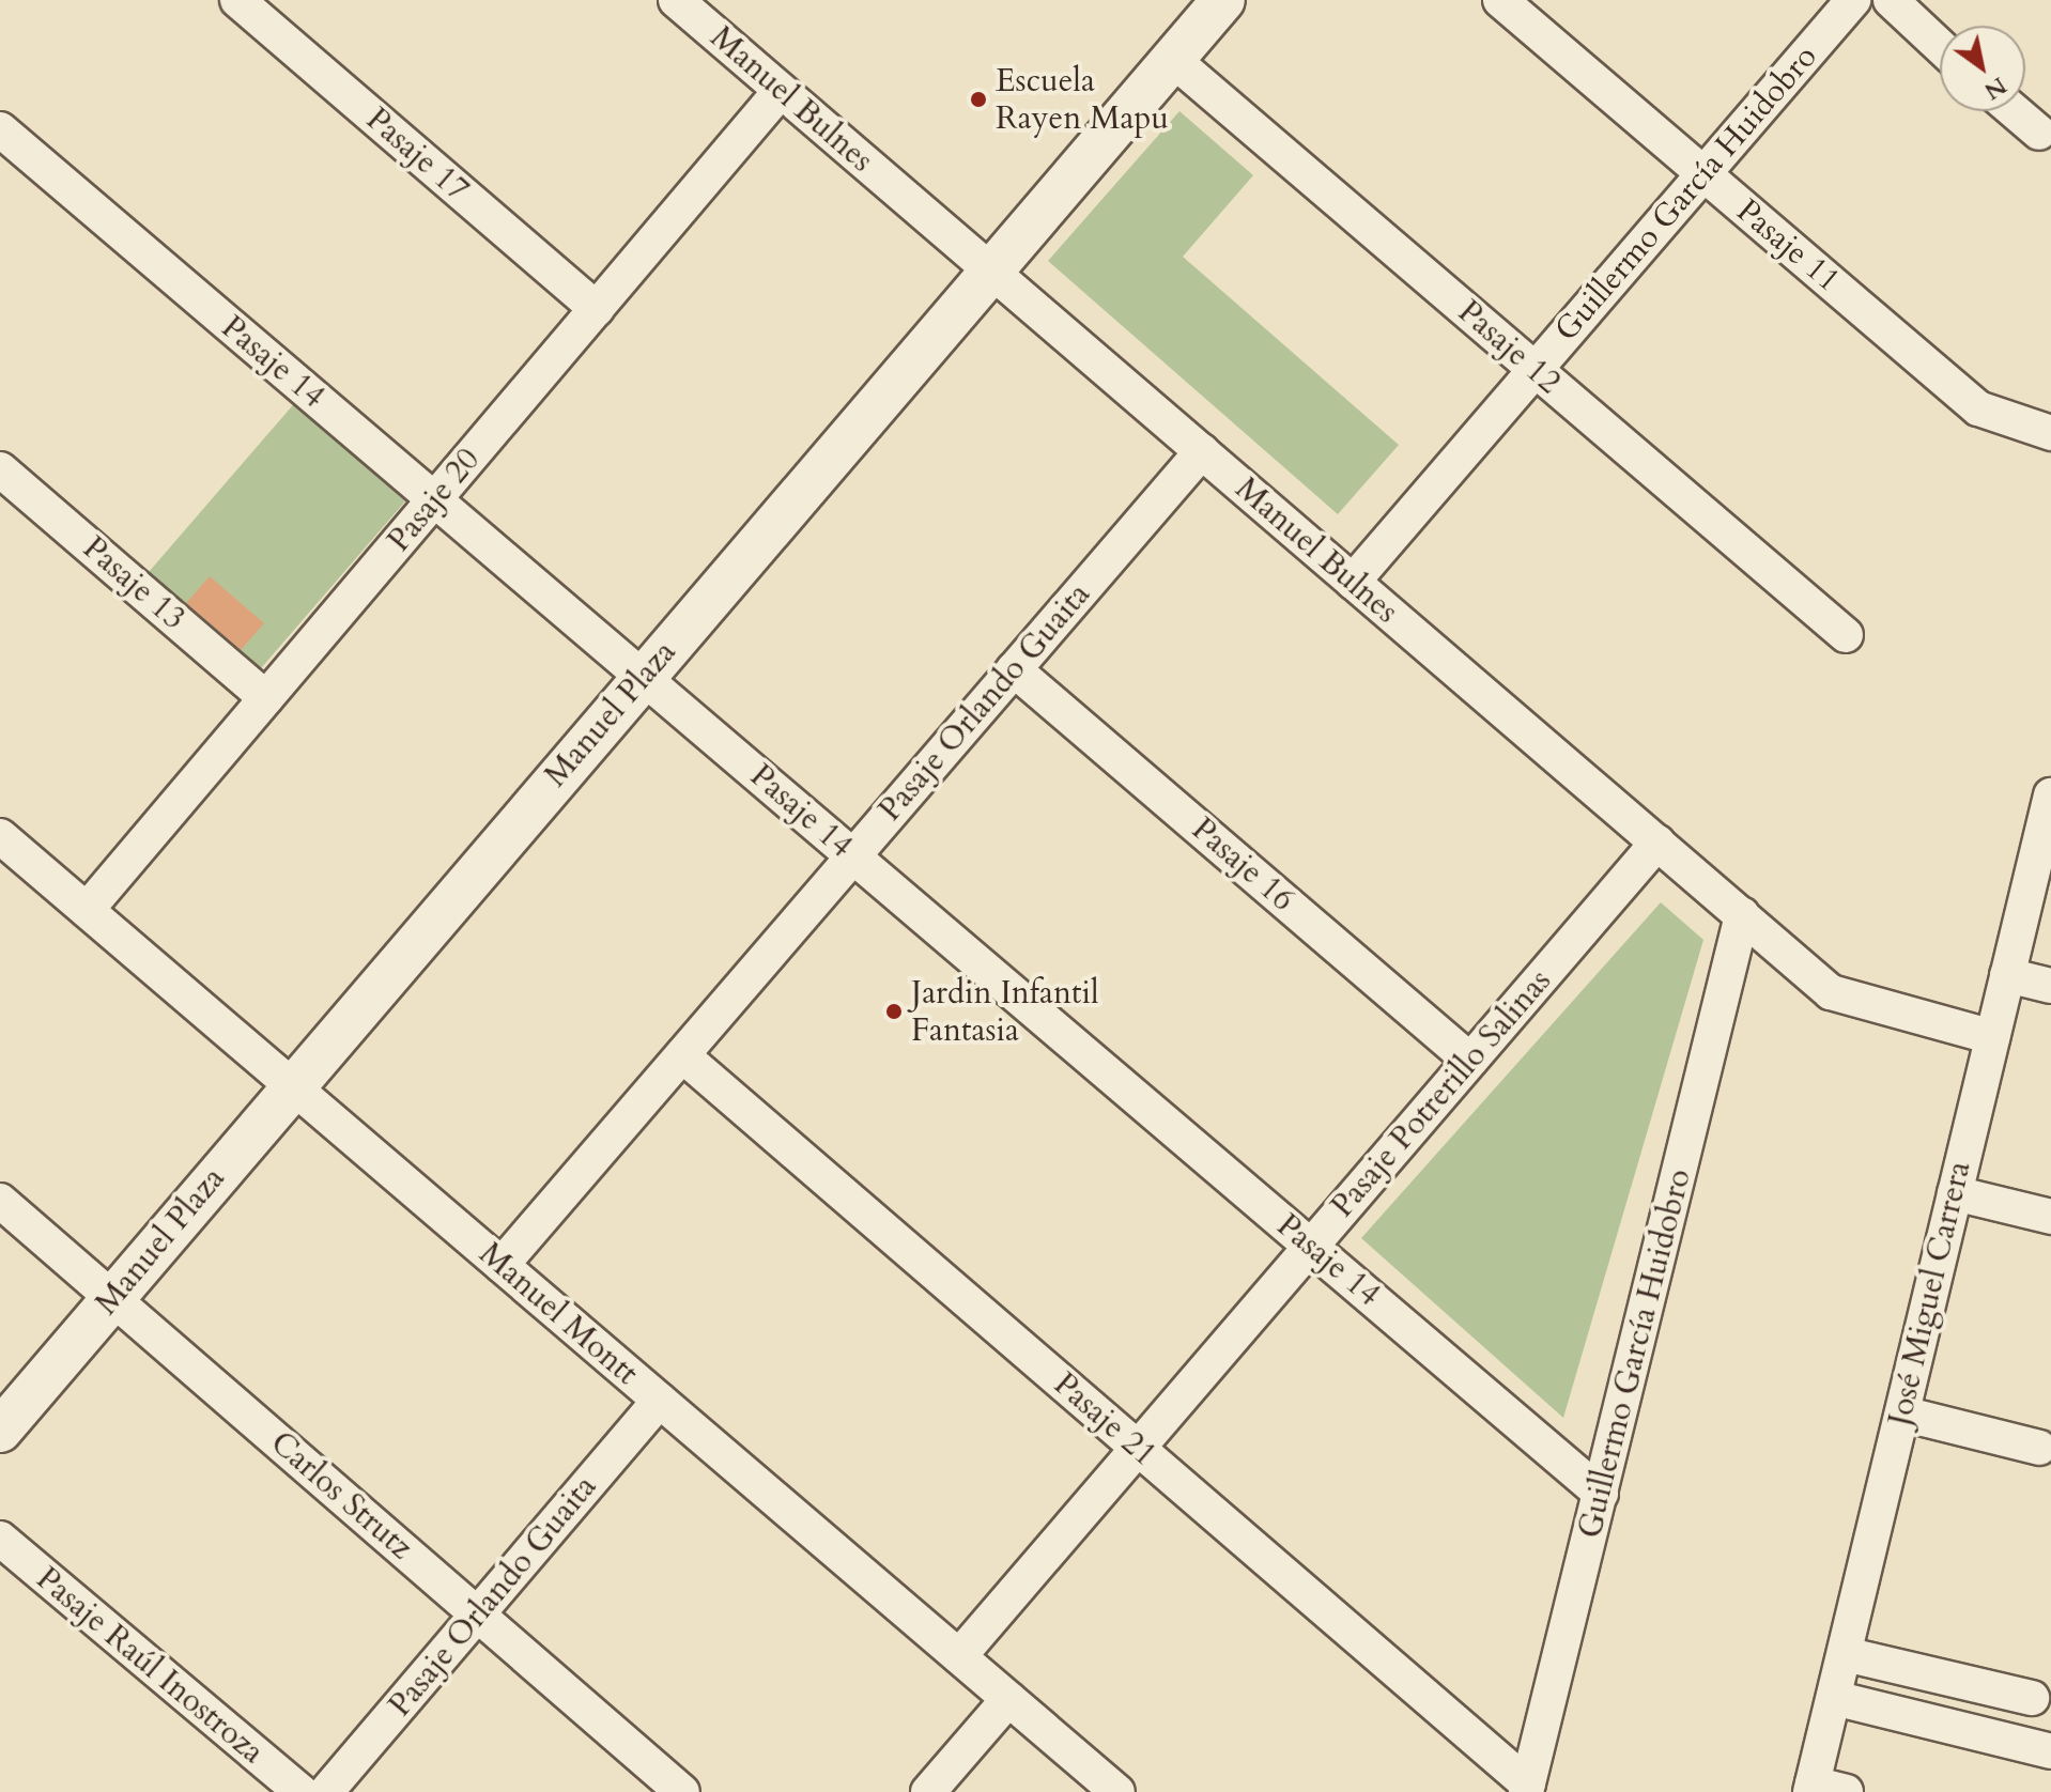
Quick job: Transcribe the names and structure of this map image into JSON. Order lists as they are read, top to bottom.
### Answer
{
  "streets": {
    "street": [
      "Manuel Bulnes",
      "Pasaje 17",
      "Guillermo García Huidobro",
      "Pasaje 11",
      "Pasaje 12",
      "Pasaje 14",
      "Pasaje 20",
      "Pasaje 13",
      "Pasaje Orlando Guaita",
      "Manuel Plaza",
      "Pasaje 16",
      "Pasaje Potrerillo Salinas",
      "José Miguel Carrera",
      "Manuel Montt",
      "Pasaje 21",
      "Carlos Strutz",
      "Pasaje Raúl Inostroza"
    ]
  },
  "crossings": [
    ["Manuel Bulnes", "Guillermo García Huidobro"],
    ["Manuel Bulnes", "Pasaje 20"],
    ["Manuel Bulnes", "Pasaje Orlando Guaita"],
    ["Manuel Bulnes", "Manuel Plaza"],
    ["Manuel Bulnes", "Pasaje Potrerillo Salinas"],
    ["Manuel Bulnes", "José Miguel Carrera"],
    ["Pasaje 17", "Pasaje 20"],
    ["Guillermo García Huidobro", "Pasaje 11"],
    ["Guillermo García Huidobro", "Pasaje 12"],
    ["Guillermo García Huidobro", "Pasaje 14"],
    ["Guillermo García Huidobro", "Pasaje 21"],
    ["Pasaje 12", "Manuel Plaza"],
    ["Pasaje 14", "Pasaje 20"],
    ["Pasaje 14", "Pasaje Orlando Guaita"],
    ["Pasaje 14", "Manuel Plaza"],
    ["Pasaje 14", "Pasaje Potrerillo Salinas"],
    ["Pasaje 20", "Pasaje 13"],
    ["Pasaje 20", "Manuel Montt"],
    ["Pasaje Orlando Guaita", "Pasaje 16"],
    ["Pasaje Orlando Guaita", "Manuel Montt"],
    ["Pasaje Orlando Guaita", "Pasaje 21"],
    ["Pasaje Orlando Guaita", "Carlos Strutz"],
    ["Manuel Plaza", "Manuel Montt"],
    ["Manuel Plaza", "Carlos Strutz"],
    ["Pasaje 16", "Pasaje Potrerillo Salinas"],
    ["Pasaje Potrerillo Salinas", "Manuel Montt"],
    ["Pasaje Potrerillo Salinas", "Pasaje 21"]
  ],
  "places": ["Escuela Rayen Mapu", "Jardin Infantil Fantasia"],
  "north": "bottom right"
}
